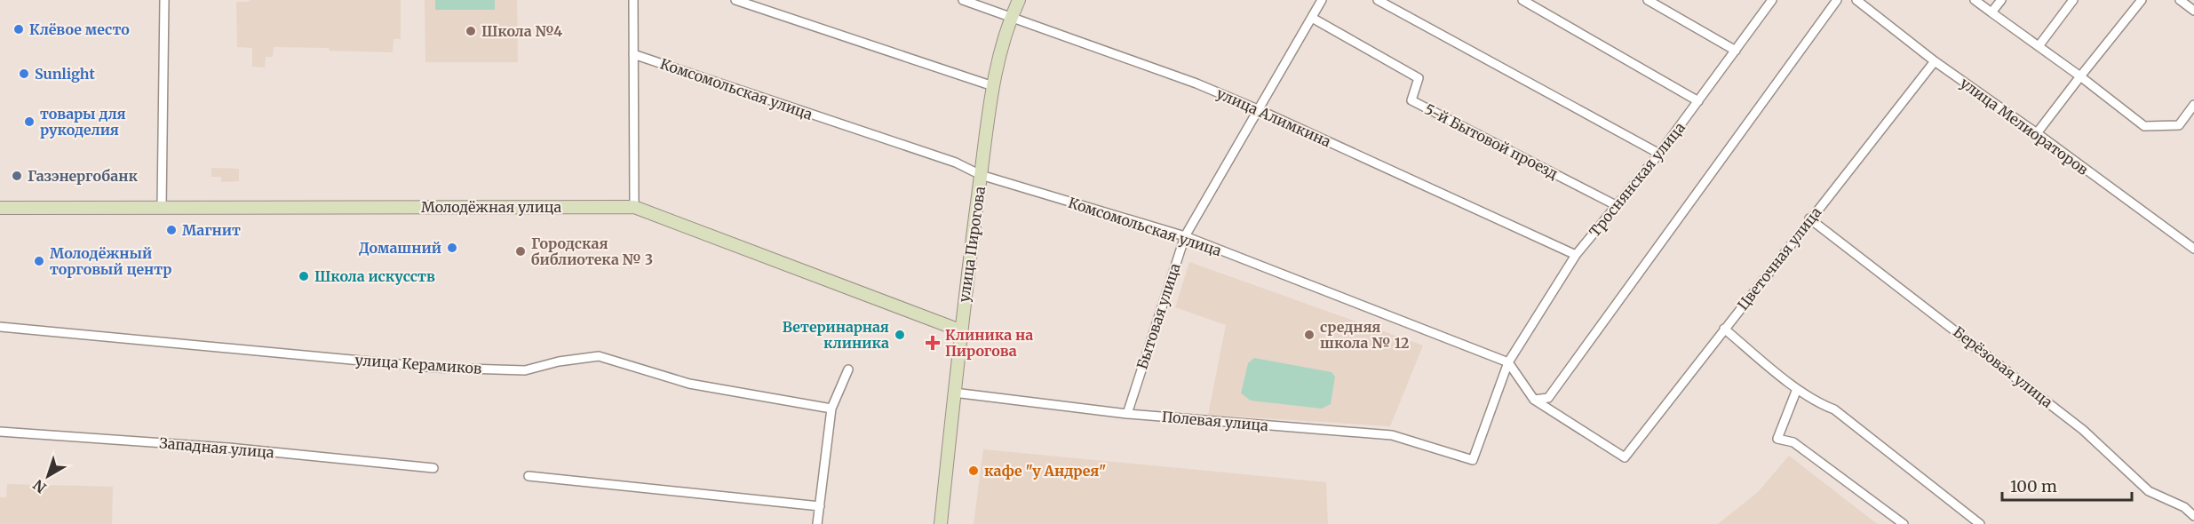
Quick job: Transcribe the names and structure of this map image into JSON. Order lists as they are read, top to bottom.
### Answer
{
  "streets": {
    "street": [
      "Комсомольская улица",
      "улица Алимкина",
      "улица Мелиораторов",
      "5-й Бытовой проезд",
      "Троснянская улица",
      "Молодёжная улица",
      "улица Пирогова",
      "Цветочная улица",
      "Бытовая улица",
      "улица Керамиков",
      "Берёзовая улица",
      "Полевая улица",
      "Западная улица"
    ]
  },
  "crossings": [
    ["Комсомольская улица", "Троснянская улица"],
    ["Комсомольская улица", "улица Пирогова"],
    ["Комсомольская улица", "Бытовая улица"],
    ["улица Алимкина", "Троснянская улица"],
    ["улица Алимкина", "улица Пирогова"],
    ["улица Алимкина", "Бытовая улица"],
    ["улица Мелиораторов", "Цветочная улица"],
    ["5-й Бытовой проезд", "Троснянская улица"],
    ["5-й Бытовой проезд", "Бытовая улица"],
    ["Троснянская улица", "Полевая улица"],
    ["Молодёжная улица", "улица Пирогова"],
    ["улица Пирогова", "Полевая улица"],
    ["Цветочная улица", "Берёзовая улица"],
    ["Бытовая улица", "Полевая улица"]
  ],
  "places": {
    "other": [
      "Клёвое место",
      "Школа №4",
      "Sunlight",
      "товары для рукоделия",
      "Газэнергобанк",
      "Магнит",
      "Домашний",
      "Городская библиотека № 3",
      "Молодёжный торговый центр",
      "Школа искусств",
      "Ветеринарная клиника",
      "средняя школа № 12",
      "кафе \"у Андрея\""
    ],
    "health": ["Клиника на Пирогова"]
  },
  "scale_bar": "100 m",
  "north": "bottom left"
}
